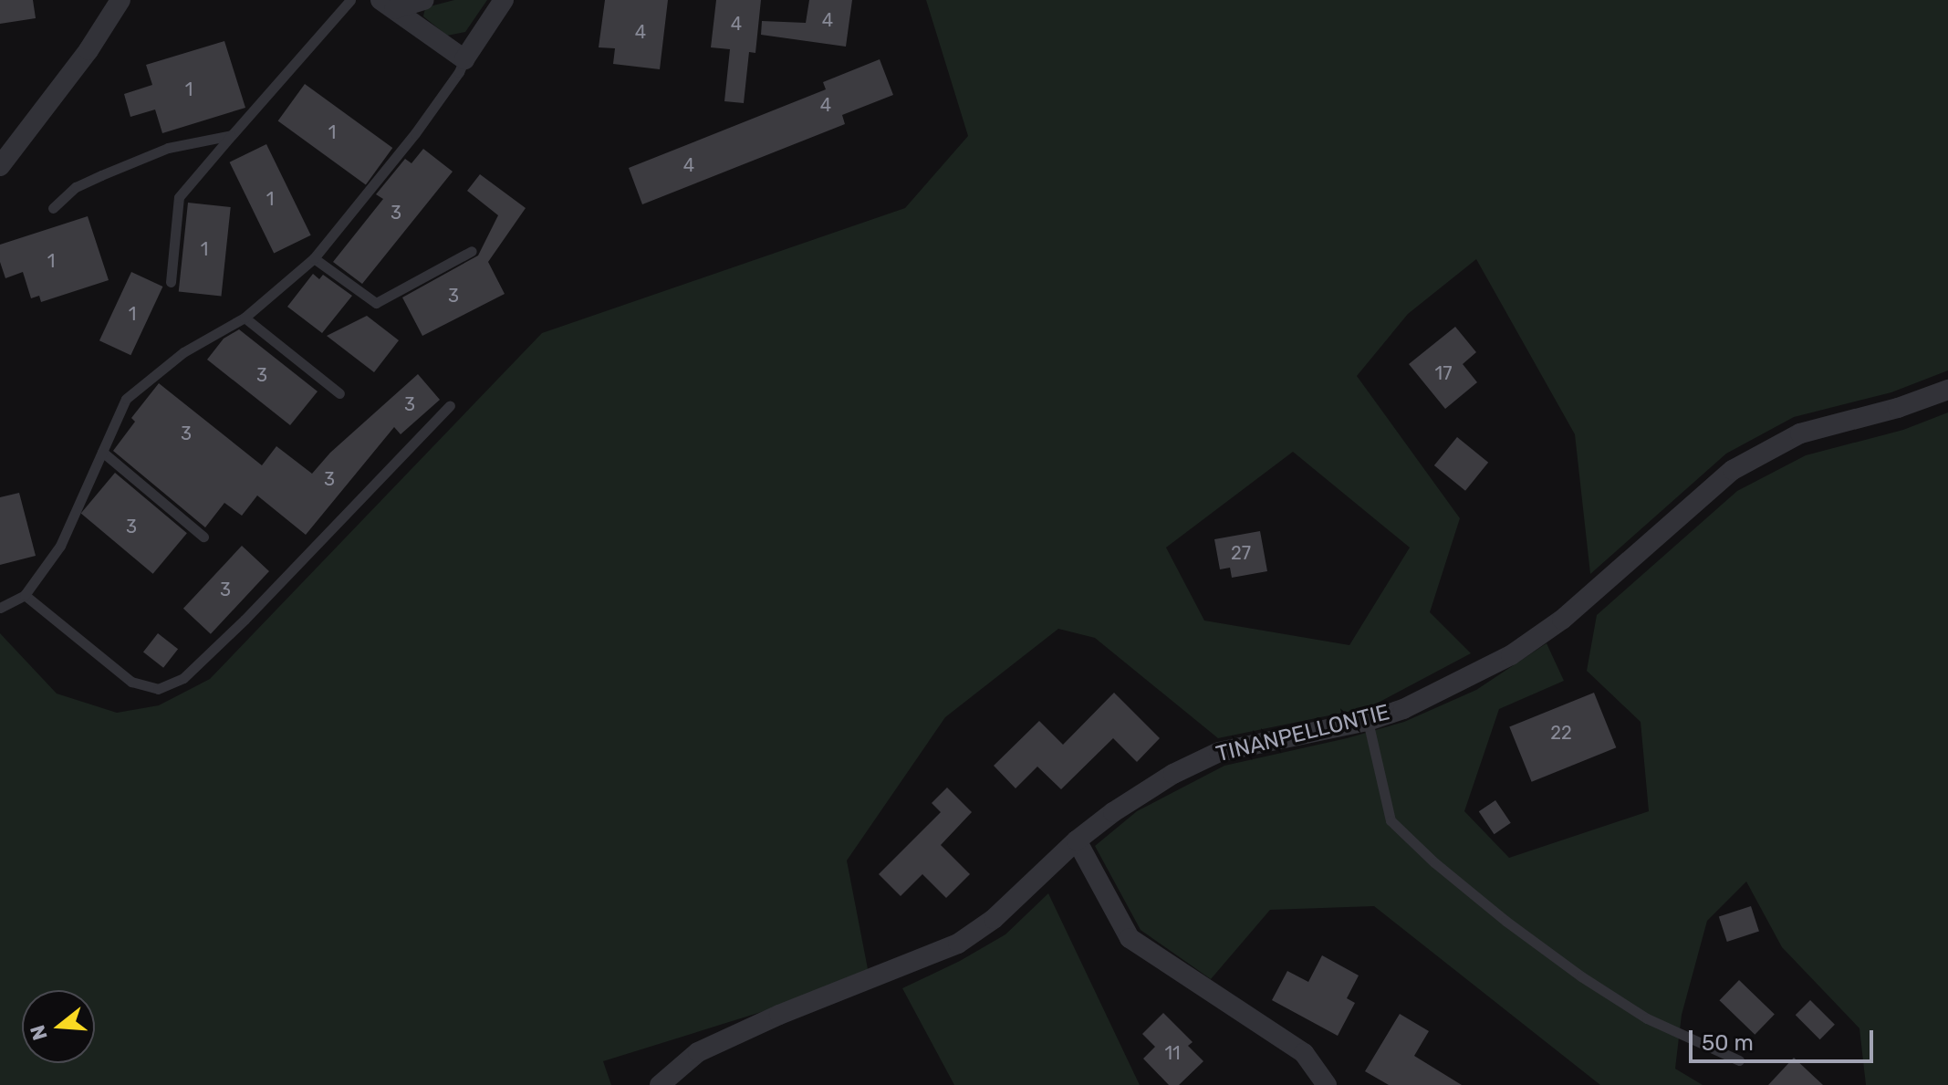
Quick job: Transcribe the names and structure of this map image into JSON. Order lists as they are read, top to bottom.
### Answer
{
  "streets": {
    "street": ["TINANPELLONTIE"]
  },
  "house_numbers": [
    "4",
    "4",
    "4",
    "1",
    "4",
    "1",
    "4",
    "1",
    "3",
    "1",
    "1",
    "3",
    "1",
    "17",
    "3",
    "3",
    "3",
    "3",
    "3",
    "27",
    "3",
    "22",
    "11"
  ],
  "scale_bar": "50 m",
  "north": "left"
}
